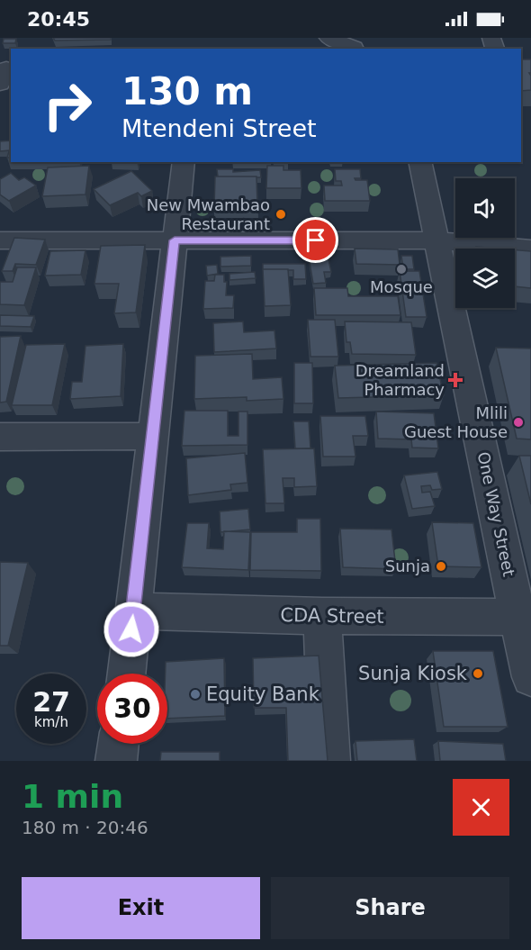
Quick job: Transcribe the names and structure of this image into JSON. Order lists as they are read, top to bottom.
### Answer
{
  "streets": {
    "street": ["One Way Street", "CDA Street"]
  },
  "crossings": [
    ["One Way Street", "CDA Street"]
  ],
  "places": {
    "other": [
      "New Mwambao Restaurant",
      "Mosque",
      "Mlili Guest House",
      "Sunja",
      "Sunja Kiosk",
      "Equity Bank"
    ],
    "health": ["Dreamland Pharmacy"]
  },
  "page": {
    "status": "20:45",
    "turn": ["130 m", "Mtendeni Street"],
    "speed": "27 km/h",
    "limit": "30",
    "heading": ["1 min", "180 m · 20:46"],
    "buttons": ["Exit", "Share"]
  }
}
